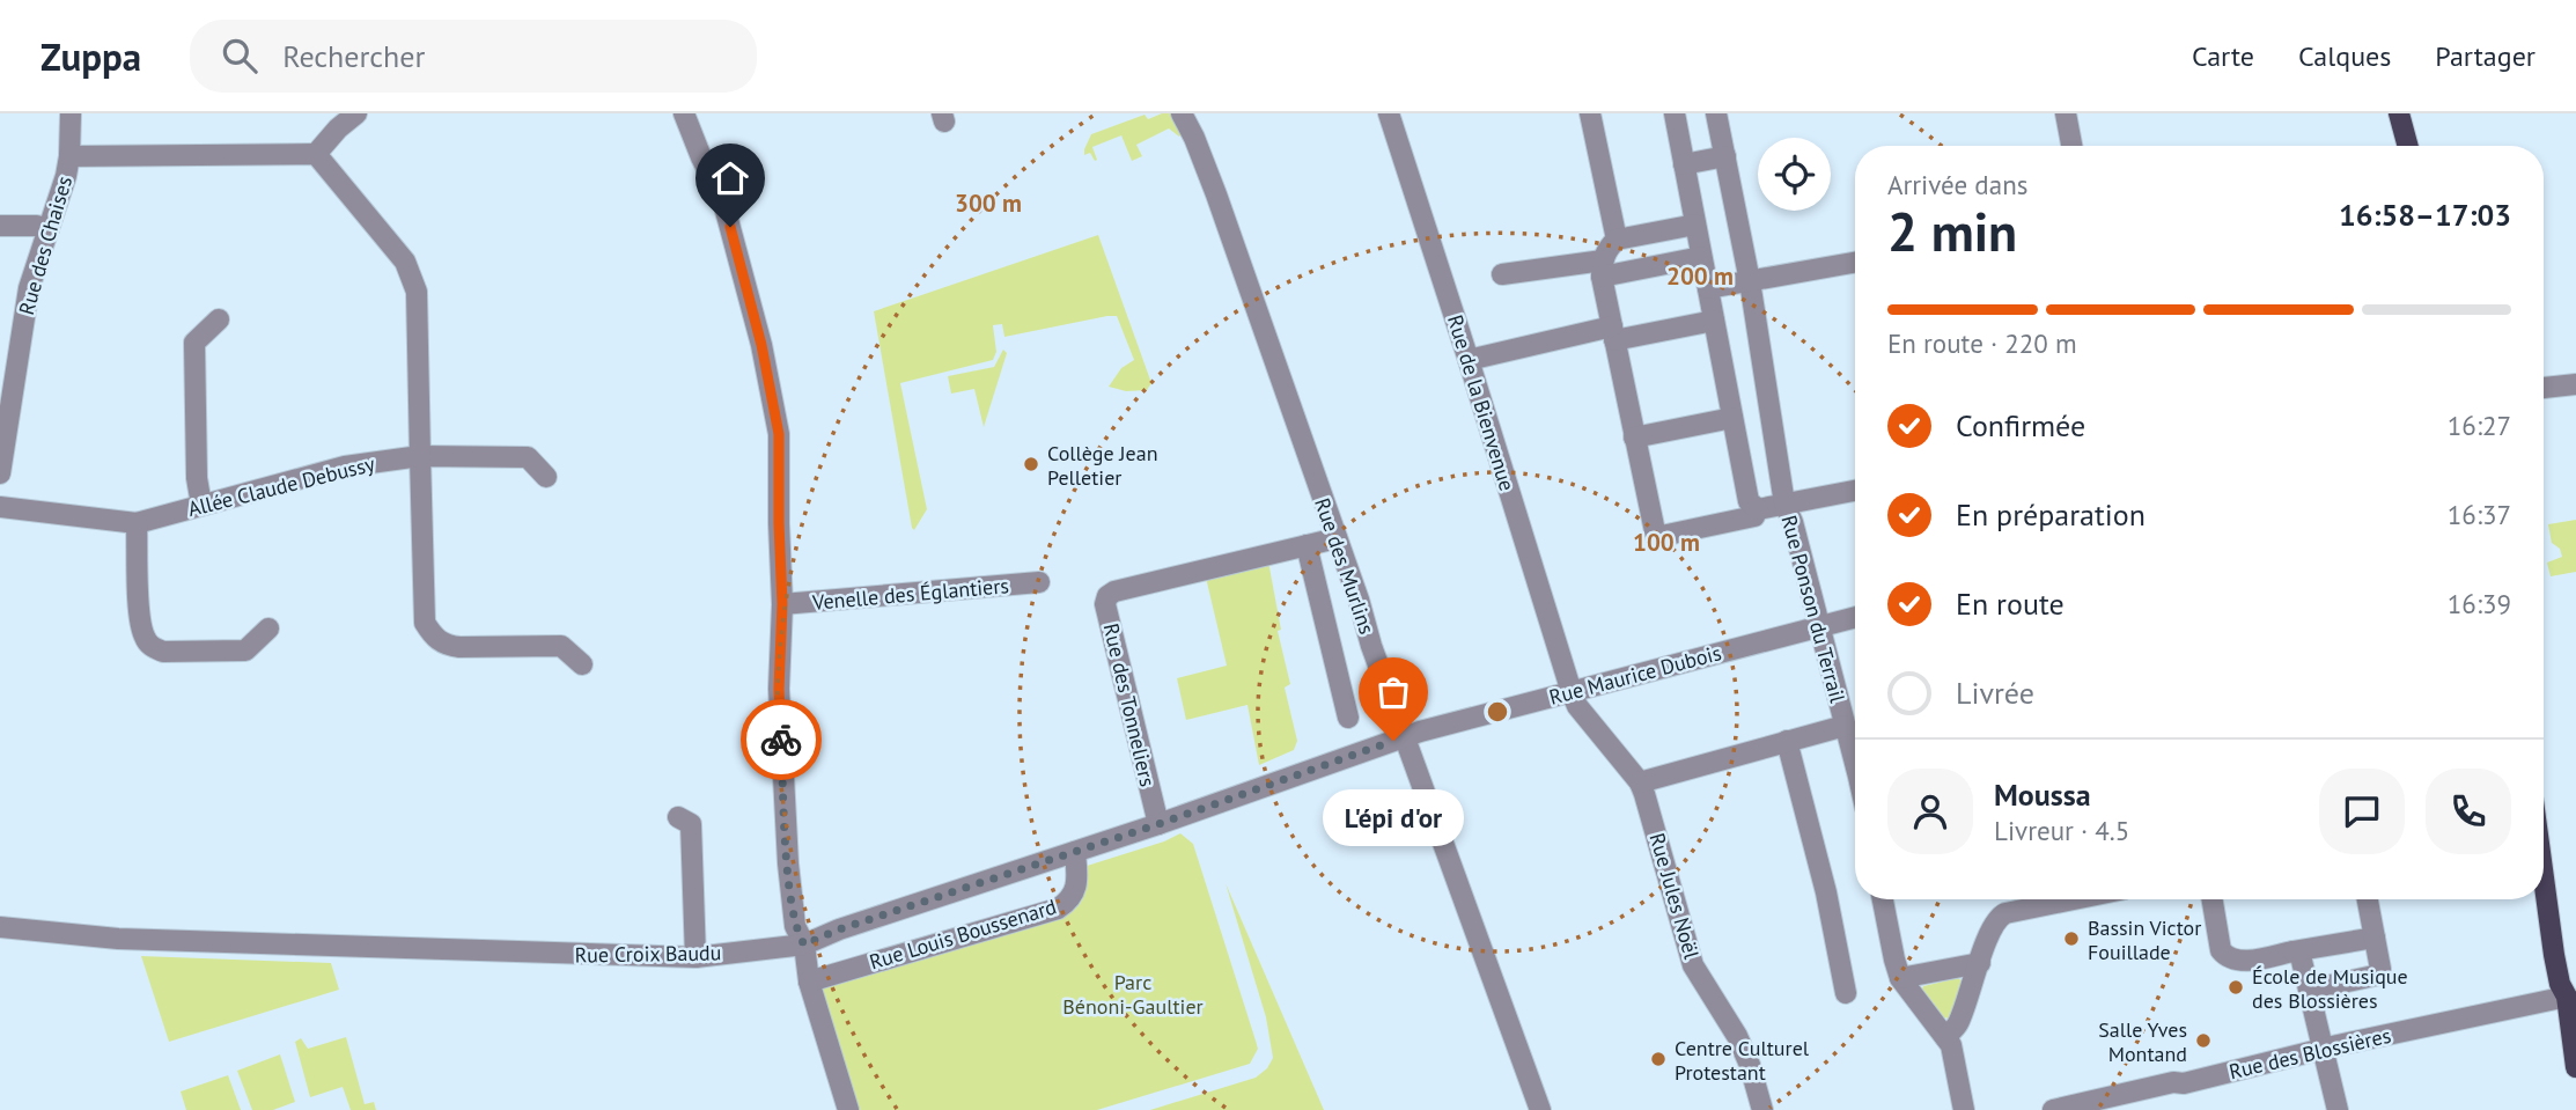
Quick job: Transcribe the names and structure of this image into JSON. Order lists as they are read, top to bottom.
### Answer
{
  "streets": {
    "street": [
      "Rue des Chaises",
      "Rue de la Bienvenue",
      "Allée Claude Debussy",
      "Rue des Murlins",
      "Venelle des Églantiers",
      "Rue Ponson du Terrail",
      "Rue Maurice Dubois",
      "Rue des Tonneliers",
      "Rue Jules Noël",
      "Rue Louis Boussenard",
      "Rue Croix Baudu",
      "Rue des Blossières"
    ]
  },
  "crossings": [
    ["Rue de la Bienvenue", "Rue Maurice Dubois"],
    ["Rue de la Bienvenue", "Rue Jules Noël"],
    ["Rue des Murlins", "Rue Maurice Dubois"],
    ["Rue des Murlins", "Rue des Tonneliers"],
    ["Rue des Murlins", "Rue Croix Baudu"],
    ["Rue Ponson du Terrail", "Rue Maurice Dubois"],
    ["Rue Maurice Dubois", "Rue Jules Noël"],
    ["Rue Maurice Dubois", "Rue Croix Baudu"],
    ["Rue des Tonneliers", "Rue Croix Baudu"],
    ["Rue Louis Boussenard", "Rue Croix Baudu"]
  ],
  "parks": ["Parc Bénoni-Gaultier"],
  "places": [
    "Collège Jean Pelletier",
    "L'épi d'or",
    "Bassin Victor Fouillade",
    "École de Musique des Blossières",
    "Salle Yves Montand",
    "Centre Culturel Protestant"
  ],
  "page": {
    "header": "Zuppa",
    "search": "Rechercher",
    "nav": ["Carte", "Calques", "Partager"],
    "heading": ["2 min", "Arrivée dans", "16:58–17:03"],
    "panel": ["Moussa", "Livreur · 4.5"],
    "bar": "En route · 220 m",
    "list": [
      ["Confirmée", "16:27"],
      ["En préparation", "16:37"],
      ["En route", "16:39"],
      "Livrée"
    ],
    "bubble": "L'épi d'or"
  },
  "rings": ["300 m", "200 m", "100 m"]
}
